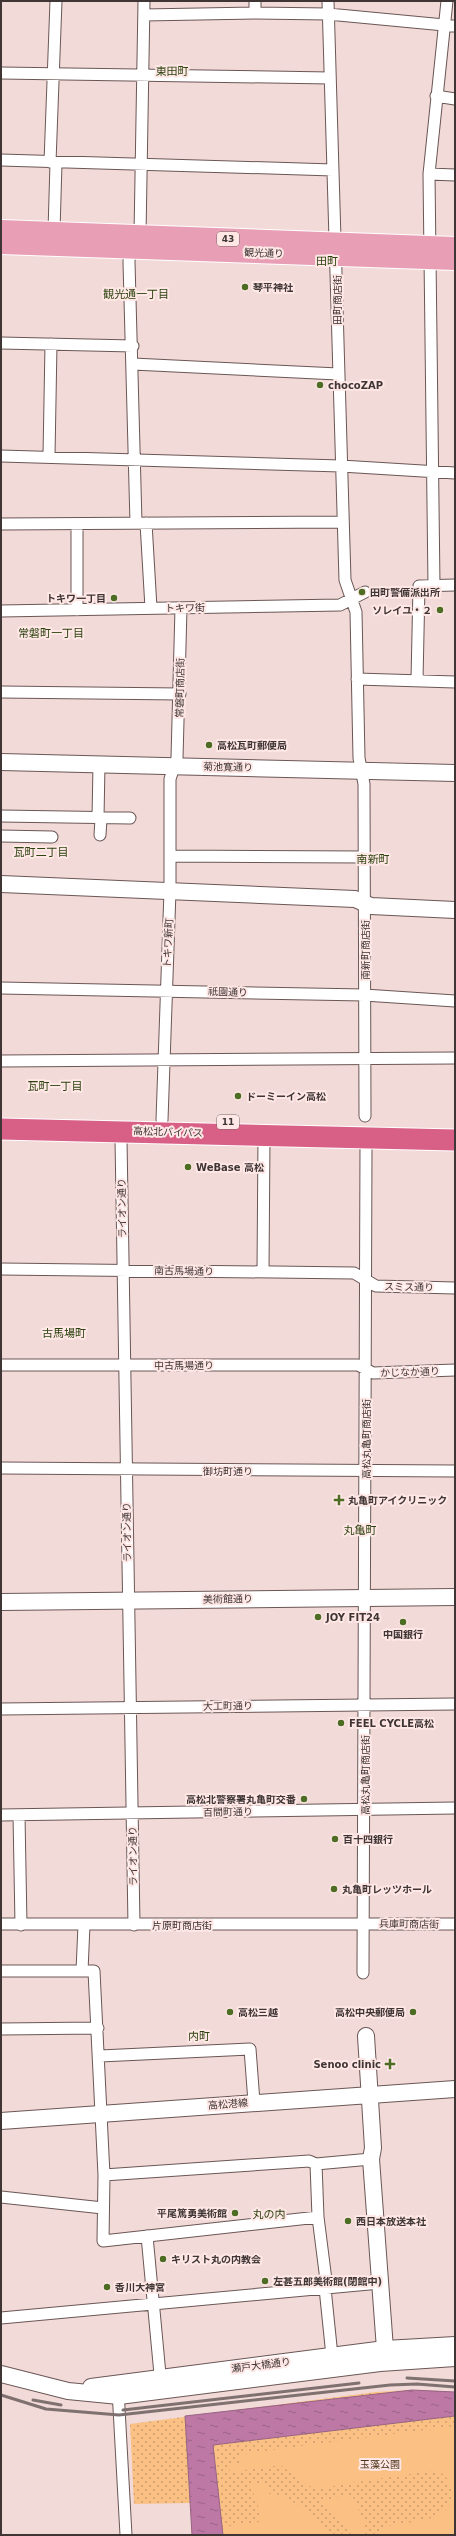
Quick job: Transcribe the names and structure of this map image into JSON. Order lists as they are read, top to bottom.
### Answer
{
  "streets": {
    "highway": ["11", "高松北バイパス"],
    "main road": ["43", "観光通り"],
    "street": [
      "田町商店街",
      "トキワ街",
      "常磐町商店街",
      "菊池寛通り",
      "トキワ新町",
      "南新町商店街",
      "祇園通り",
      "ライオン通り",
      "南古馬場通り",
      "スミス通り",
      "中古馬場通り",
      "かじなか通り",
      "高松丸亀町商店街",
      "御坊町通り",
      "美術館通り",
      "大工町通り",
      "百間町通り",
      "兵庫町商店街",
      "片原町商店街",
      "高松港線",
      "瀬戸大橋通り"
    ]
  },
  "crossings": [
    ["観光通り", "田町商店街"],
    ["田町商店街", "トキワ街"],
    ["田町商店街", "南新町商店街"],
    ["トキワ街", "常磐町商店街"],
    ["トキワ街", "南新町商店街"],
    ["常磐町商店街", "菊池寛通り"],
    ["常磐町商店街", "トキワ新町"],
    ["菊池寛通り", "トキワ新町"],
    ["菊池寛通り", "南新町商店街"],
    ["トキワ新町", "祇園通り"],
    ["トキワ新町", "高松北バイパス"],
    ["南新町商店街", "祇園通り"],
    ["ライオン通り", "南古馬場通り"],
    ["ライオン通り", "中古馬場通り"],
    ["ライオン通り", "御坊町通り"],
    ["ライオン通り", "美術館通り"],
    ["ライオン通り", "大工町通り"],
    ["ライオン通り", "百間町通り"],
    ["ライオン通り", "片原町商店街"],
    ["南古馬場通り", "スミス通り"],
    ["南古馬場通り", "高松丸亀町商店街"],
    ["スミス通り", "高松丸亀町商店街"],
    ["中古馬場通り", "かじなか通り"],
    ["中古馬場通り", "高松丸亀町商店街"],
    ["かじなか通り", "高松丸亀町商店街"],
    ["高松丸亀町商店街", "御坊町通り"],
    ["高松丸亀町商店街", "美術館通り"],
    ["高松丸亀町商店街", "大工町通り"],
    ["高松丸亀町商店街", "百間町通り"],
    ["高松丸亀町商店街", "兵庫町商店街"],
    ["高松丸亀町商店街", "片原町商店街"],
    ["兵庫町商店街", "片原町商店街"]
  ],
  "districts": [
    "東田町",
    "田町",
    "観光通一丁目",
    "常磐町一丁目",
    "瓦町二丁目",
    "南新町",
    "瓦町一丁目",
    "古馬場町",
    "丸亀町",
    "内町",
    "丸の内"
  ],
  "parks": ["玉藻公園"],
  "places": {
    "other": [
      "琴平神社",
      "chocoZAP",
      "田町警備派出所",
      "トキワ一丁目",
      "ソレイユ・２",
      "高松瓦町郵便局",
      "ドーミーイン高松",
      "WeBase 高松",
      "JOY FIT24",
      "中国銀行",
      "FEEL CYCLE高松",
      "高松北警察署丸亀町交番",
      "百十四銀行",
      "丸亀町レッツホール",
      "高松三越",
      "高松中央郵便局",
      "平尾篤勇美術館",
      "西日本放送本社",
      "キリスト丸の内教会",
      "左甚五郎美術館(閉館中)",
      "香川大神宮"
    ],
    "health": ["丸亀町アイクリニック", "Senoo clinic"]
  }
}
